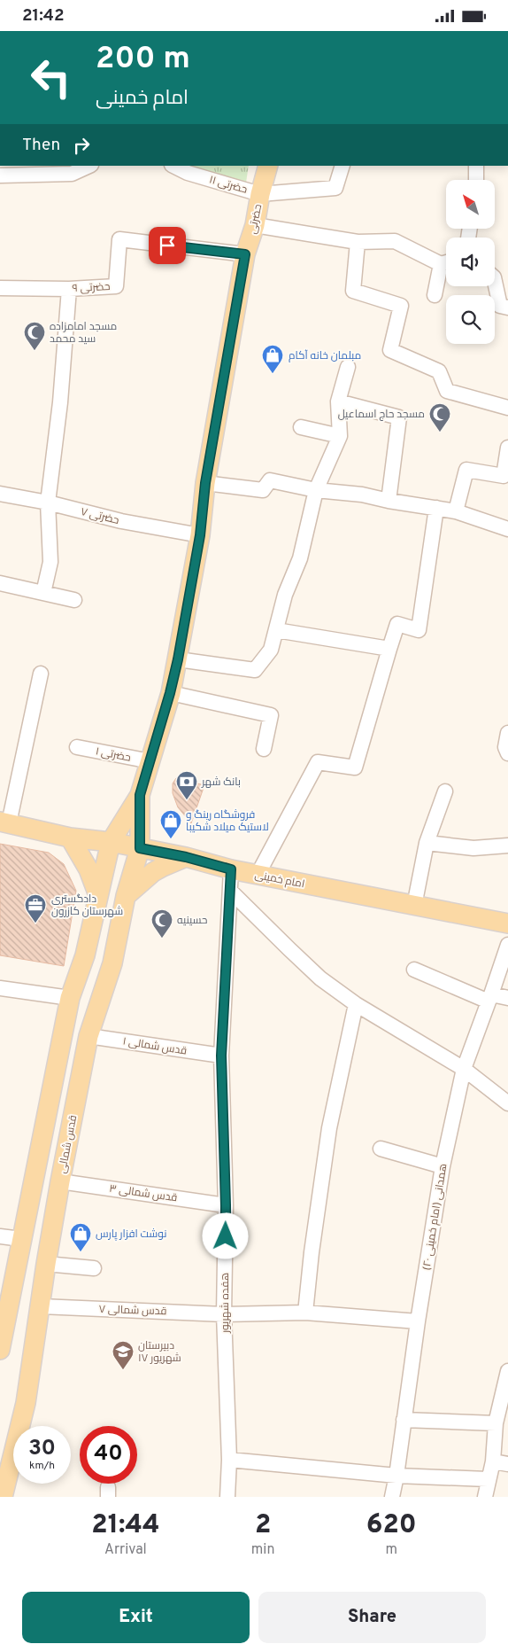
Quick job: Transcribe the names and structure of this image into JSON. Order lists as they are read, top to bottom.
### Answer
{
  "streets": {
    "main road": ["حضرتی", "امام خمینی", "قدس شمالی"],
    "street": [
      "حضرتی ۱۱",
      "حضرتی ۹",
      "حضرتی ۷",
      "حضرتی ۱",
      "قدس شمالی ۱",
      "۳ قدس شمالی",
      "همدانی (امام خمینی ۲۰)",
      "هفده شهریور",
      "۷ قدس شمالی"
    ]
  },
  "crossings": [
    ["حضرتی ۱۱", "حضرتی"],
    ["حضرتی", "حضرتی ۹"],
    ["حضرتی", "حضرتی ۷"],
    ["حضرتی", "حضرتی ۱"],
    ["حضرتی", "قدس شمالی"],
    ["امام خمینی", "قدس شمالی"],
    ["امام خمینی", "هفده شهریور"],
    ["قدس شمالی ۱", "قدس شمالی"],
    ["قدس شمالی ۱", "هفده شهریور"],
    ["قدس شمالی", "۳ قدس شمالی"],
    ["قدس شمالی", "۷ قدس شمالی"],
    ["۳ قدس شمالی", "هفده شهریور"],
    ["همدانی (امام خمینی ۲۰)", "۷ قدس شمالی"],
    ["هفده شهریور", "۷ قدس شمالی"]
  ],
  "places": {
    "mosque": ["مسجد امامزاده سید محمد", "مسجد حاج اسماعیل", "حسینیه"],
    "shop": ["مبلمان خانه آکام", "فروشگاه رینگ و لاستیک میلاد شکیبا", "نوشت افزار پارس"],
    "bank": ["بانک شهر"],
    "office": ["دادگستری شهرستان کازرون"],
    "school or university": ["دبیرستان ۱۷ شهریور"]
  },
  "north": "top left",
  "page": {
    "status": "21:42",
    "turn": ["200 m", "امام خمینی"],
    "then": "Then",
    "speed": "30 km/h",
    "limit": "40",
    "eta": [
      "21:44",
      "Arrival",
      "2",
      "min",
      "620",
      "m"
    ],
    "buttons": ["Exit", "Share"]
  }
}
